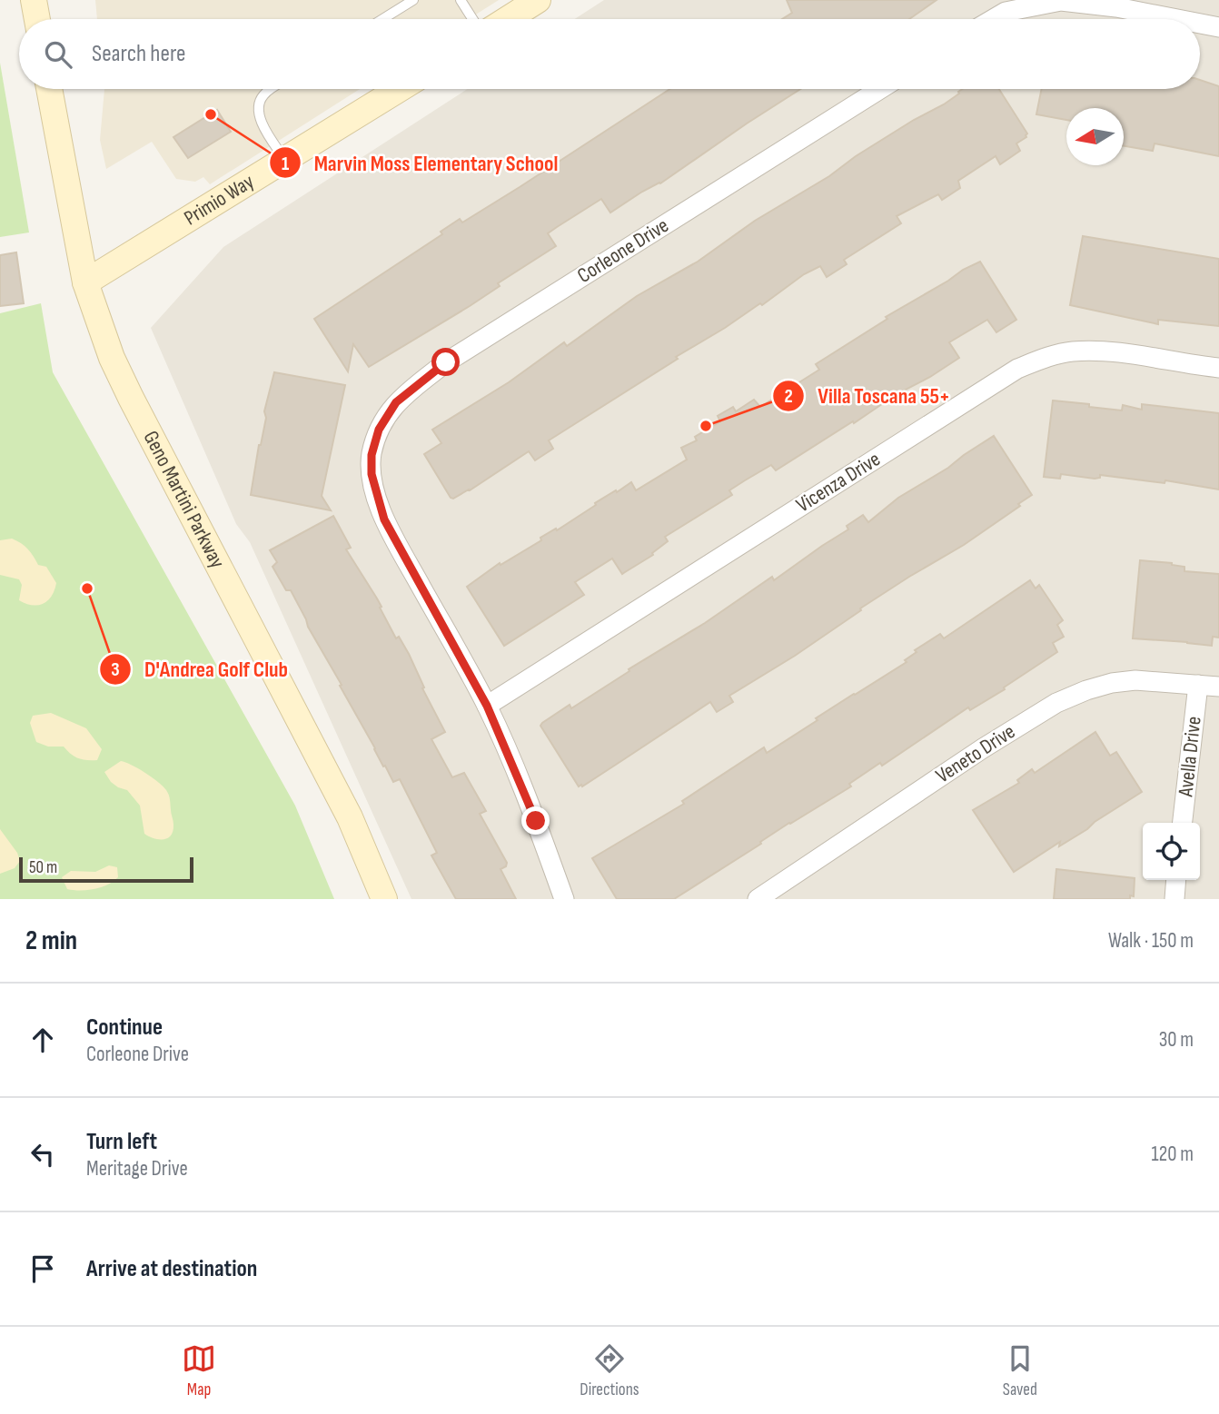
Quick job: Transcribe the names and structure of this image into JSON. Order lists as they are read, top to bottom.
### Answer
{
  "streets": {
    "street": [
      "Primio Way",
      "Corleone Drive",
      "Vicenza Drive",
      "Geno Martini Parkway",
      "Veneto Drive",
      "Avella Drive"
    ]
  },
  "crossings": [
    ["Primio Way", "Geno Martini Parkway"],
    ["Corleone Drive", "Vicenza Drive"],
    ["Veneto Drive", "Avella Drive"]
  ],
  "places": ["Marvin Moss Elementary School", "Villa Toscana 55+", "D'Andrea Golf Club"],
  "scale_bar": "50 m",
  "north": "left",
  "page": {
    "search": "Search here",
    "scale": "50 m",
    "heading": ["2 min", "Walk · 150 m"],
    "list": [
      ["Continue", "Corleone Drive", "30 m"],
      ["Turn left", "Meritage Drive", "120 m"],
      "Arrive at destination"
    ],
    "nav": ["Map", "Directions", "Saved"]
  }
}
